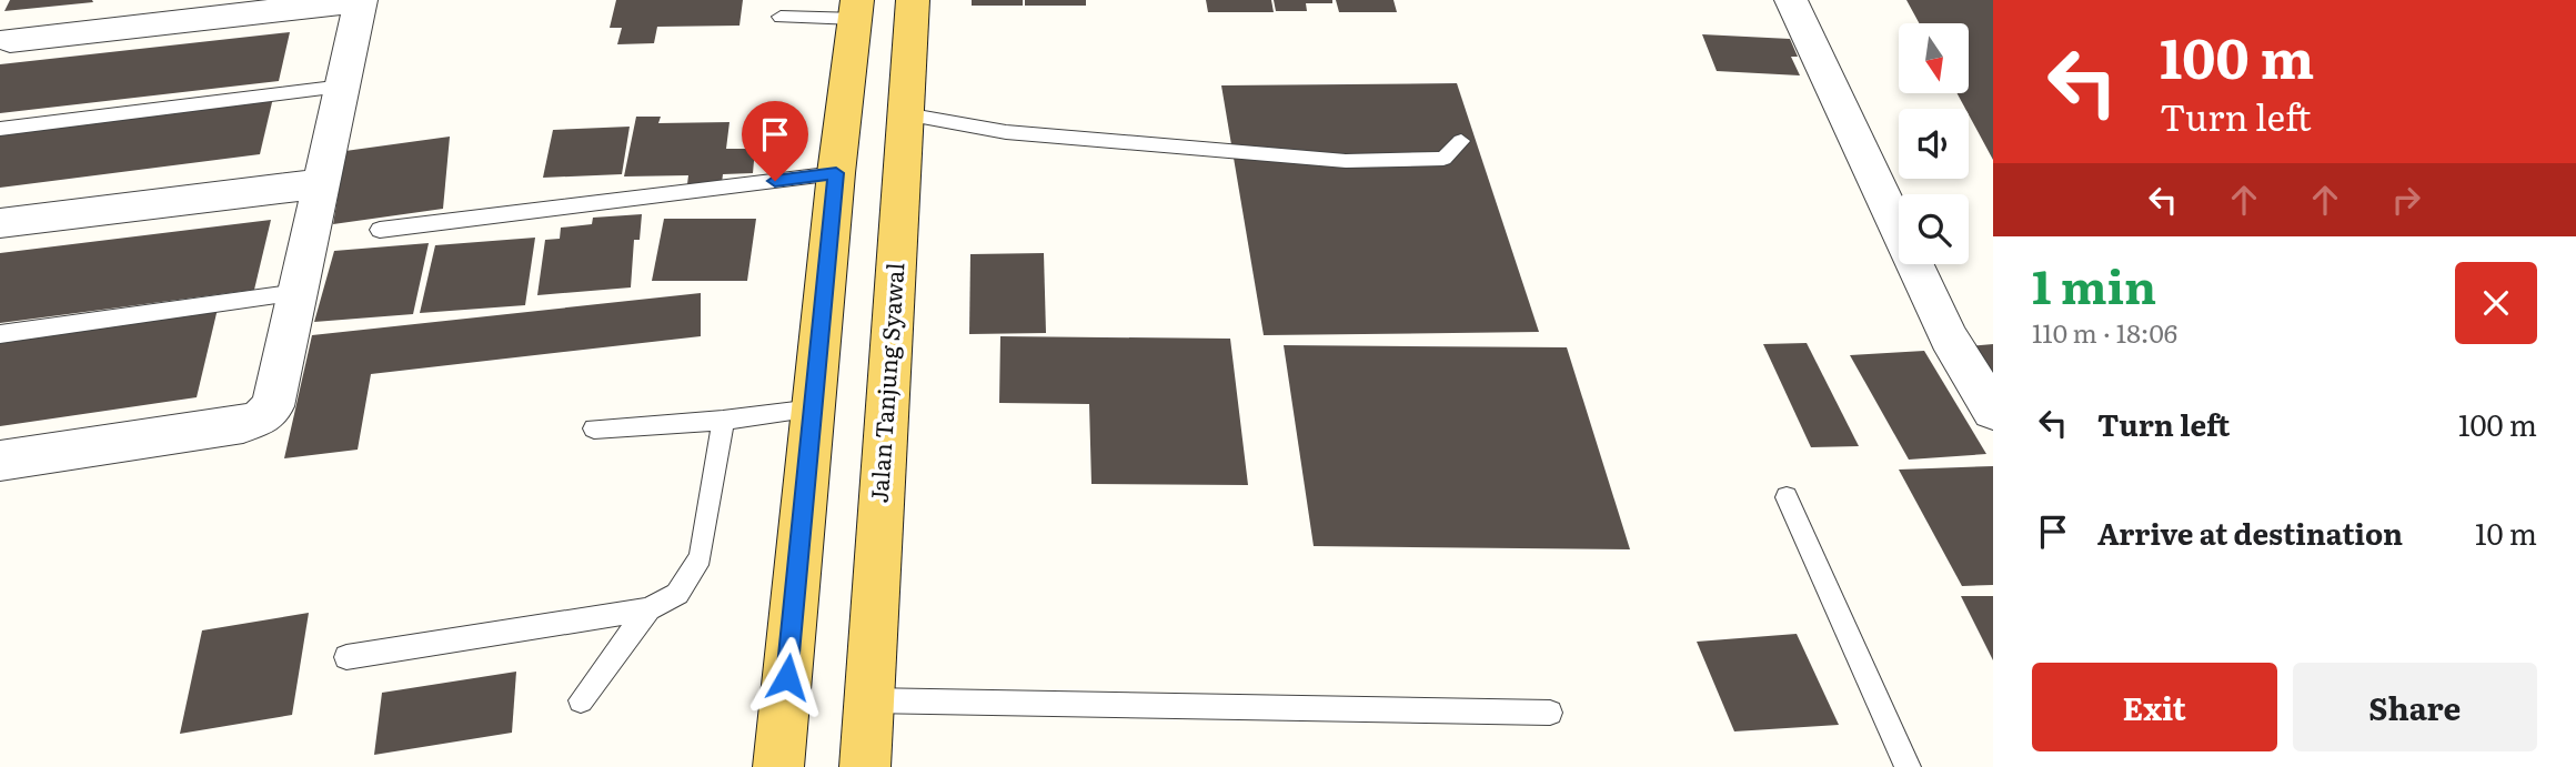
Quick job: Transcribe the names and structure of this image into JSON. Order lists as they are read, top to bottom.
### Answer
{
  "streets": {
    "main road": ["Jalan Tanjung Syawal"]
  },
  "north": "bottom",
  "page": {
    "turn": ["100 m", "Turn left"],
    "heading": ["1 min", "110 m · 18:06"],
    "list": [
      {
        "name": "Turn left",
        "value": "100 m"
      },
      {
        "name": "Arrive at destination",
        "value": "10 m"
      }
    ],
    "buttons": ["Exit", "Share"]
  }
}
